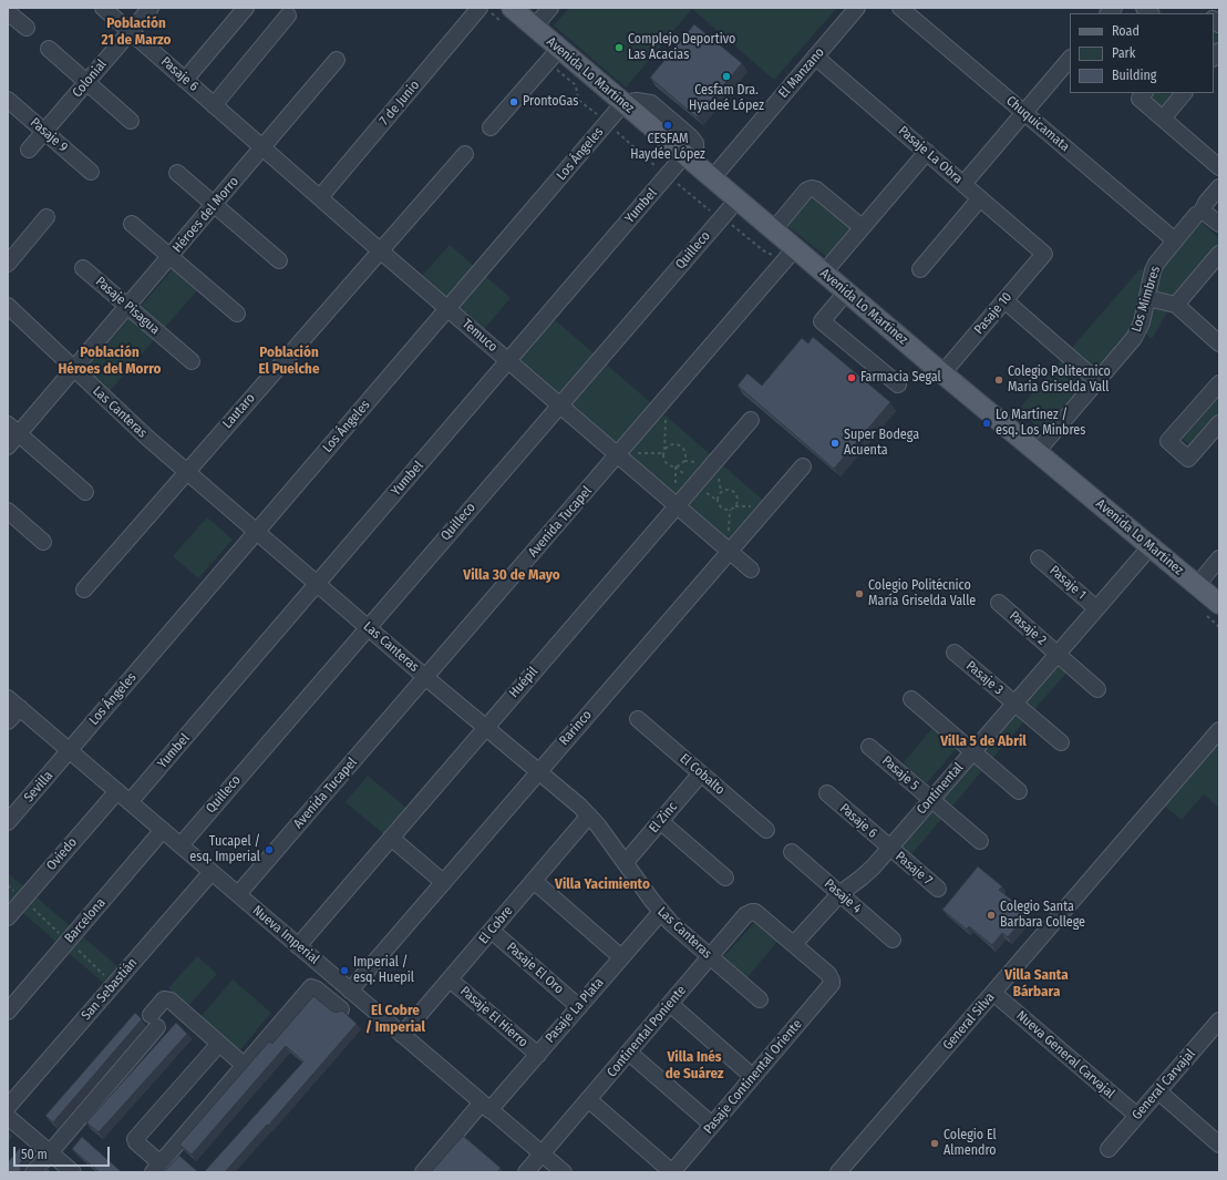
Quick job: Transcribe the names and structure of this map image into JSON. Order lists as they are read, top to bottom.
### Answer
{
  "streets": {
    "main road": ["Avenida Lo Martínez"],
    "street": [
      "El Manzano",
      "Pasaje 6",
      "Colonial",
      "7 de Junio",
      "Chuquicamata",
      "Pasaje 9",
      "Los Ángeles",
      "Pasaje La Obra",
      "Yumbel",
      "Héroes del Morro",
      "Quilleco",
      "Los Mimbres",
      "Pasaje Pisagua",
      "Pasaje 10",
      "Temuco",
      "Lautaro",
      "Las Canteras",
      "Avenida Tucapel",
      "Pasaje 1",
      "Pasaje 2",
      "Pasaje 3",
      "Huépil",
      "Rarinco",
      "Pasaje 5",
      "El Cobalto",
      "Sevilla",
      "Continental",
      "El Zinc",
      "Oviedo",
      "Pasaje 7",
      "Pasaje 4",
      "Barcelona",
      "El Cobre",
      "Nueva Imperial",
      "Pasaje El Oro",
      "San Sebastián",
      "Pasaje La Plata",
      "Pasaje El Hierro",
      "General Silva",
      "Continental Poniente",
      "Nueva General Carvajal",
      "Pasaje Continental Oriente",
      "General Carvajal"
    ]
  },
  "crossings": [
    ["El Manzano", "Avenida Lo Martínez"],
    ["El Manzano", "Pasaje La Obra"],
    ["Pasaje 6", "Colonial"],
    ["Pasaje 6", "Temuco"],
    ["Pasaje 6", "Continental"],
    ["Pasaje 6", "Pasaje 7"],
    ["Avenida Lo Martínez", "Los Ángeles"],
    ["Avenida Lo Martínez", "Yumbel"],
    ["Avenida Lo Martínez", "Quilleco"],
    ["Avenida Lo Martínez", "Los Mimbres"],
    ["Avenida Lo Martínez", "Pasaje 10"],
    ["Avenida Lo Martínez", "Avenida Tucapel"],
    ["Avenida Lo Martínez", "Continental"],
    ["Colonial", "Pasaje 9"],
    ["7 de Junio", "Temuco"],
    ["Chuquicamata", "Los Mimbres"],
    ["Los Ángeles", "Temuco"],
    ["Los Ángeles", "Las Canteras"],
    ["Los Ángeles", "Sevilla"],
    ["Los Ángeles", "Nueva Imperial"],
    ["Pasaje La Obra", "Pasaje 10"],
    ["Yumbel", "Temuco"],
    ["Yumbel", "Las Canteras"],
    ["Yumbel", "Nueva Imperial"],
    ["Héroes del Morro", "Pasaje Pisagua"],
    ["Héroes del Morro", "Temuco"],
    ["Héroes del Morro", "Las Canteras"],
    ["Quilleco", "Temuco"],
    ["Quilleco", "Las Canteras"],
    ["Quilleco", "Nueva Imperial"],
    ["Temuco", "Lautaro"],
    ["Temuco", "Avenida Tucapel"],
    ["Temuco", "Huépil"],
    ["Temuco", "Rarinco"],
    ["Lautaro", "Las Canteras"],
    ["Las Canteras", "Avenida Tucapel"],
    ["Las Canteras", "Huépil"],
    ["Las Canteras", "Rarinco"],
    ["Las Canteras", "El Zinc"],
    ["Las Canteras", "El Cobre"],
    ["Las Canteras", "Pasaje La Plata"],
    ["Las Canteras", "Continental Poniente"],
    ["Avenida Tucapel", "Nueva Imperial"],
    ["Pasaje 1", "Continental"],
    ["Pasaje 2", "Continental"],
    ["Pasaje 3", "Continental"],
    ["Huépil", "Nueva Imperial"],
    ["Rarinco", "Nueva Imperial"],
    ["Pasaje 5", "Continental"],
    ["El Cobalto", "El Zinc"],
    ["Sevilla", "Nueva Imperial"],
    ["Continental", "Pasaje 7"],
    ["Continental", "Pasaje 4"],
    ["Continental", "Continental Poniente"],
    ["Continental", "Pasaje Continental Oriente"],
    ["Oviedo", "Nueva Imperial"],
    ["Barcelona", "Nueva Imperial"],
    ["El Cobre", "Nueva Imperial"],
    ["El Cobre", "Pasaje El Oro"],
    ["El Cobre", "Pasaje El Hierro"],
    ["Nueva Imperial", "San Sebastián"],
    ["Nueva Imperial", "Pasaje La Plata"],
    ["Nueva Imperial", "Continental Poniente"],
    ["Pasaje El Oro", "Pasaje La Plata"],
    ["Pasaje La Plata", "Pasaje El Hierro"],
    ["General Silva", "Nueva General Carvajal"],
    ["Continental Poniente", "Pasaje Continental Oriente"],
    ["Nueva General Carvajal", "General Carvajal"]
  ],
  "districts": [
    "Población 21 de Marzo",
    "Población Héroes del Morro",
    "Población El Puelche",
    "Villa 30 de Mayo",
    "Villa 5 de Abril",
    "Villa Yacimiento",
    "Villa Santa Bárbara",
    "El Cobre / Imperial",
    "Villa Inés de Suárez"
  ],
  "places": [
    "Complejo Deportivo Las Acacias",
    "Cesfam Dra. Hyadeé López",
    "ProntoGas",
    "CESFAM Haydée López",
    "Farmacia Segal",
    "Colegio Politecnico Maria Griselda Vall",
    "Lo Martínez / esq. Los Minbres",
    "Super Bodega Acuenta",
    "Colegio Politécnico María Griselda Valle",
    "Tucapel / esq. Imperial",
    "Colegio Santa Barbara College",
    "Imperial / esq. Huepil",
    "Colegio El Almendro"
  ],
  "legend": ["Road", "Park", "Building"],
  "scale_bar": "50 m"
}
